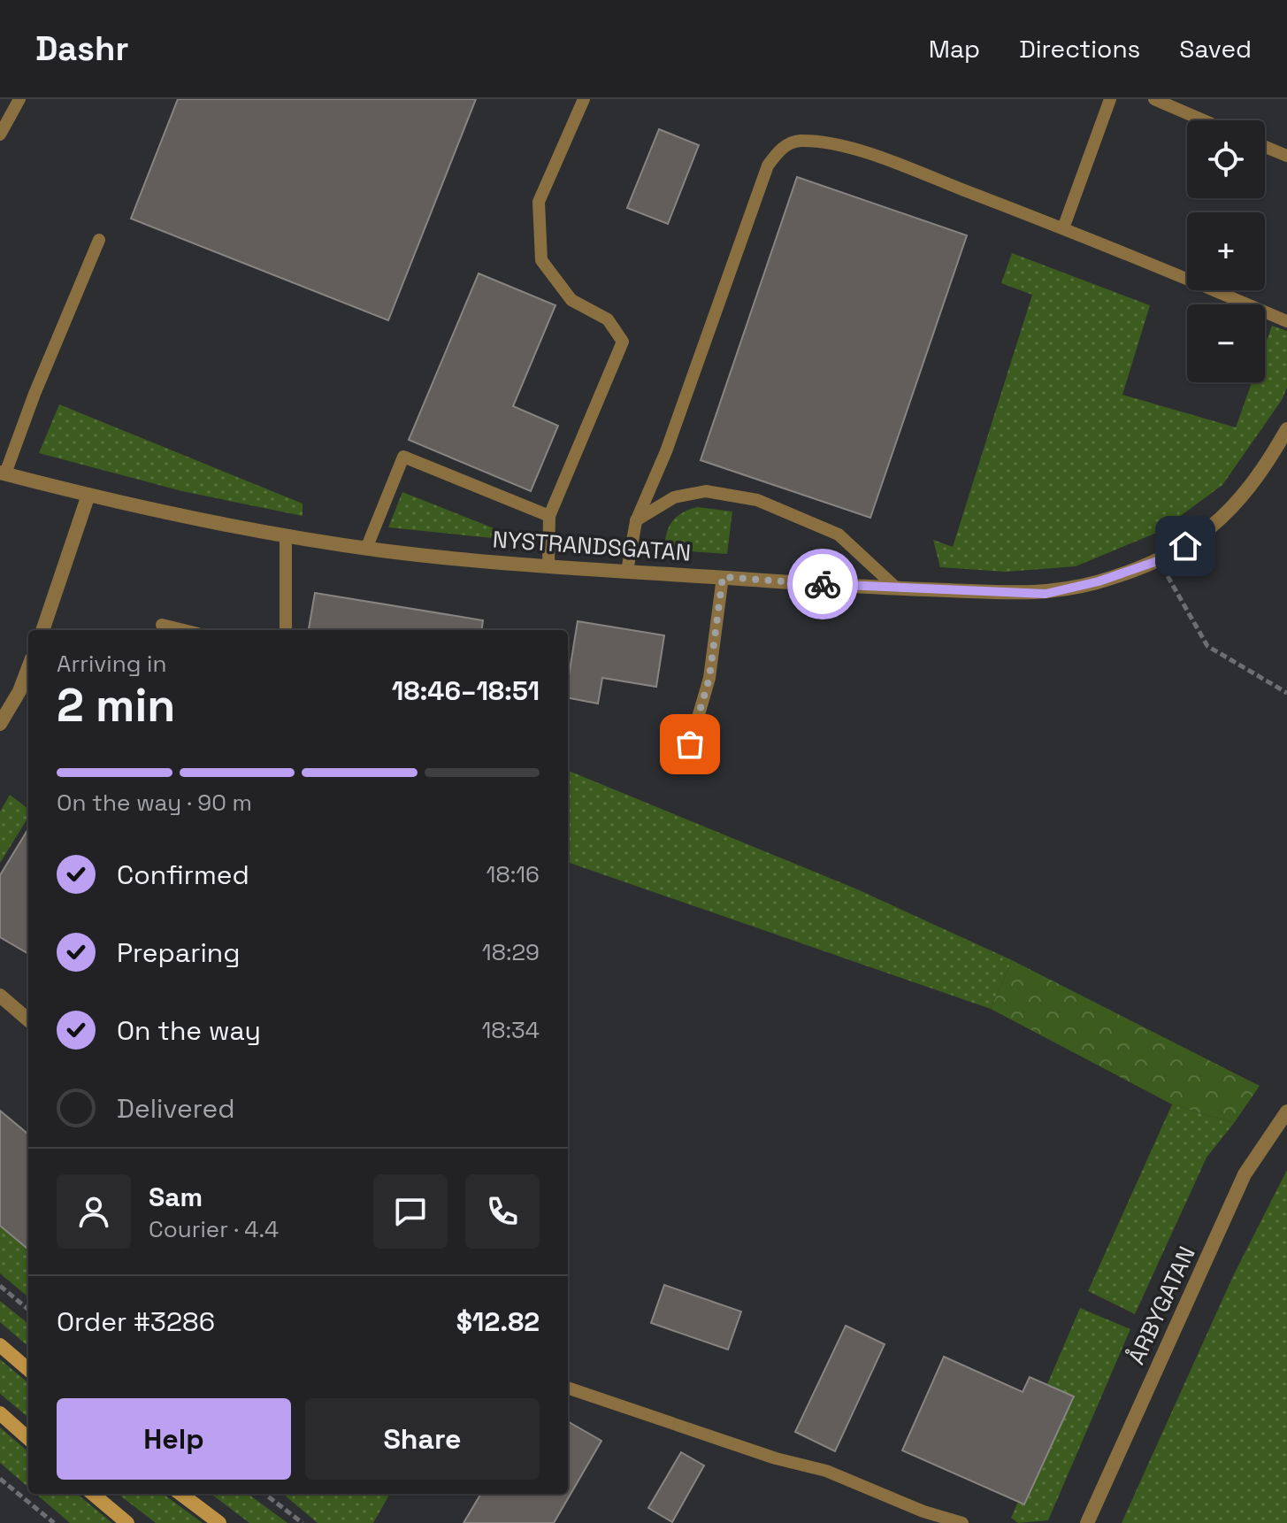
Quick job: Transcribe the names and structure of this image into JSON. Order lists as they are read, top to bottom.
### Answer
{
  "streets": {
    "street": ["NYSTRANDSGATAN", "ÅRBYGATAN"]
  },
  "page": {
    "header": "Dashr",
    "nav": ["Map", "Directions", "Saved"],
    "map_buttons": ["+", "−"],
    "heading": ["2 min", "Arriving in", "18:46–18:51"],
    "panel": [
      "Sam",
      "Courier · 4.4",
      "Order #3286",
      "$12.82"
    ],
    "bar": "On the way · 90 m",
    "list": [
      ["Confirmed", "18:16"],
      ["Preparing", "18:29"],
      ["On the way", "18:34"],
      "Delivered"
    ],
    "buttons": ["Help", "Share"]
  }
}
